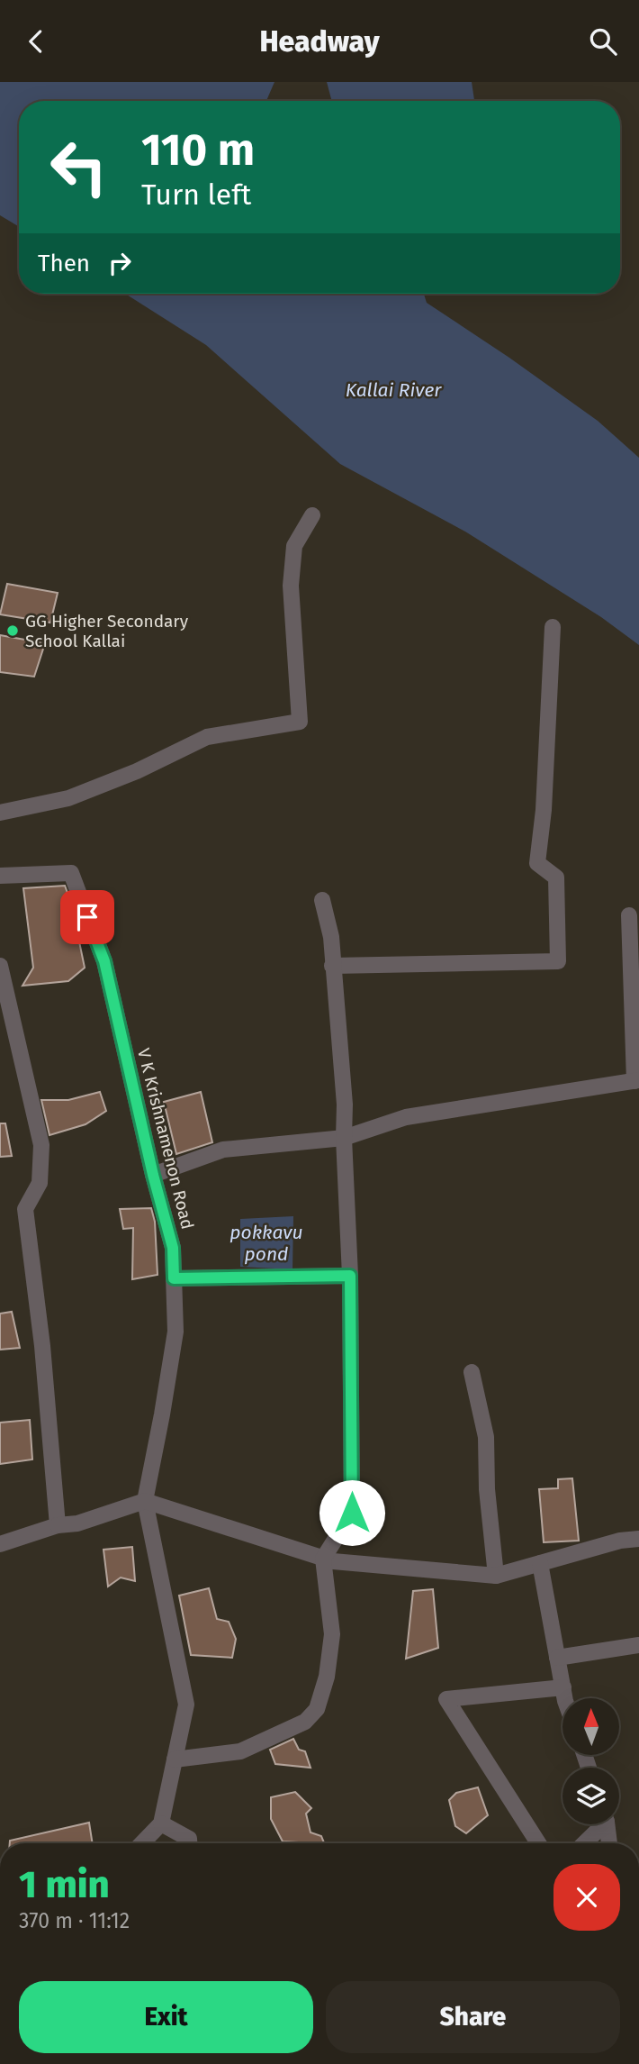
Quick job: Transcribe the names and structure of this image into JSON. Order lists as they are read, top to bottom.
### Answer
{
  "streets": {
    "street": ["V K Krishnamenon Road"]
  },
  "water": ["Kallai River", "pokkavu pond"],
  "places": ["GG Higher Secondary School Kallai"],
  "north": "top",
  "page": {
    "header": "Headway",
    "turn": ["110 m", "Turn left"],
    "then": "Then",
    "heading": ["1 min", "370 m · 11:12"],
    "buttons": ["Exit", "Share"]
  }
}
